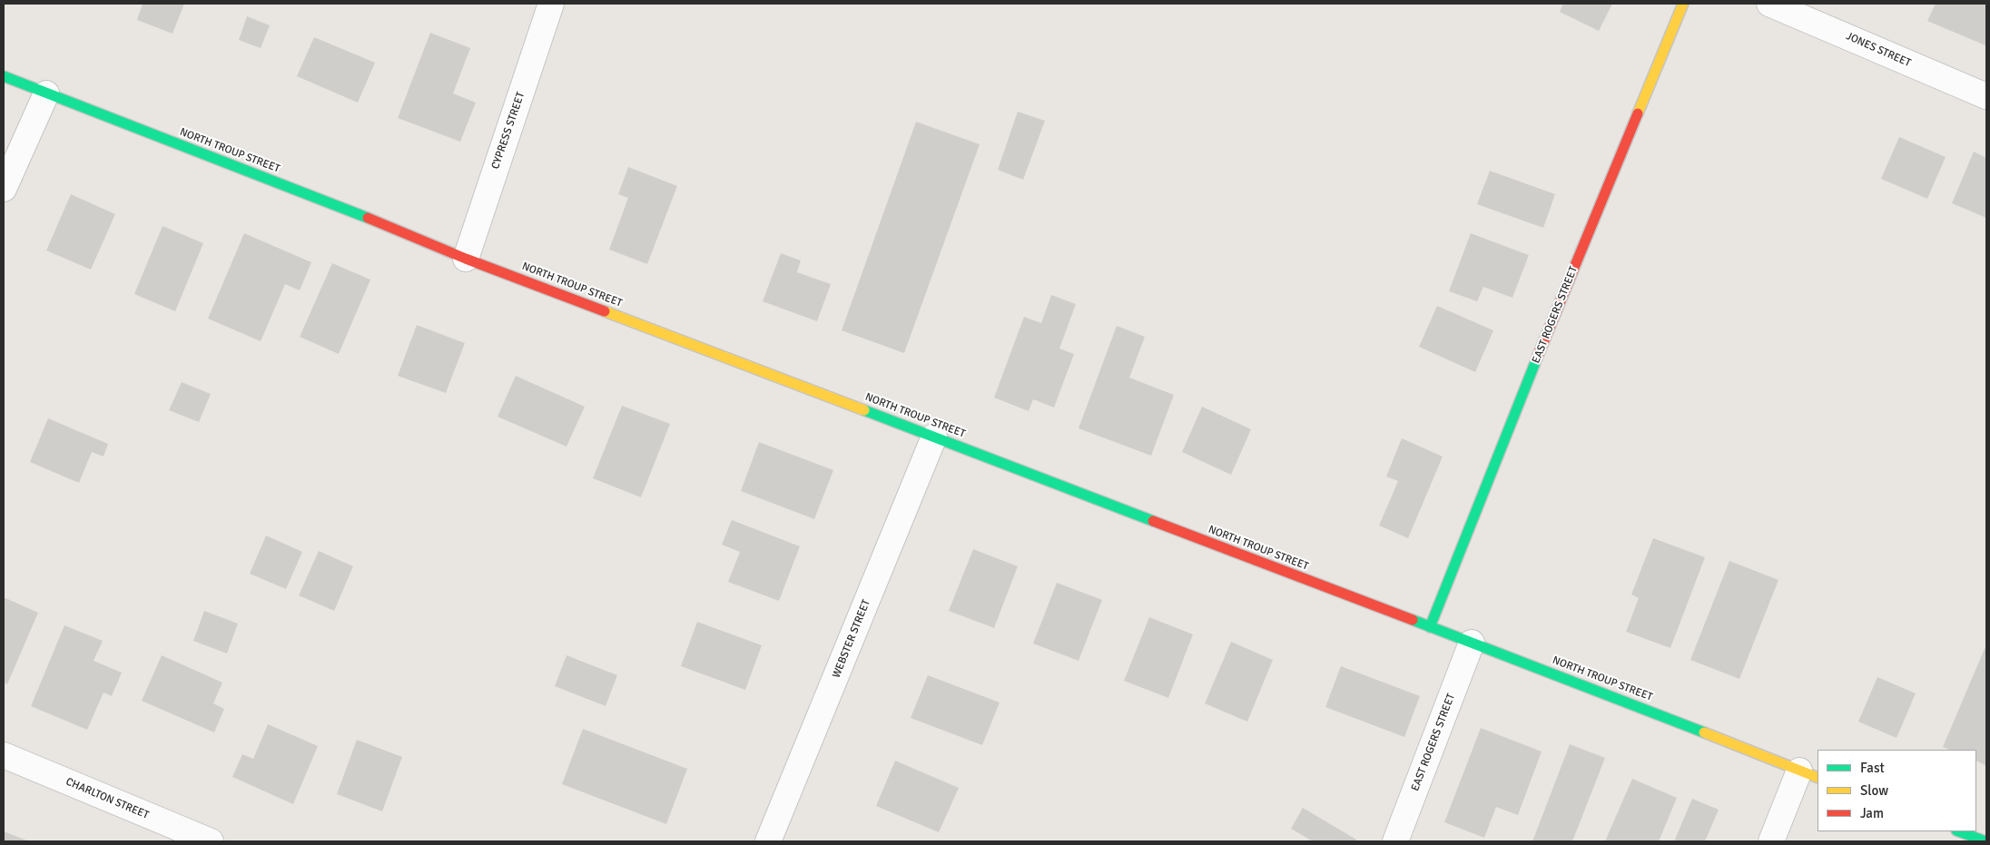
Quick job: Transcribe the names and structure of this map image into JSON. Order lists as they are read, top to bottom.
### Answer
{
  "streets": {
    "street": [
      "JONES STREET",
      "CYPRESS STREET",
      "NORTH TROUP STREET",
      "EAST ROGERS STREET",
      "WEBSTER STREET",
      "CHARLTON STREET"
    ]
  },
  "crossings": [
    ["CYPRESS STREET", "NORTH TROUP STREET"],
    ["NORTH TROUP STREET", "EAST ROGERS STREET"],
    ["NORTH TROUP STREET", "WEBSTER STREET"]
  ],
  "legend": ["Fast", "Slow", "Jam"]
}
